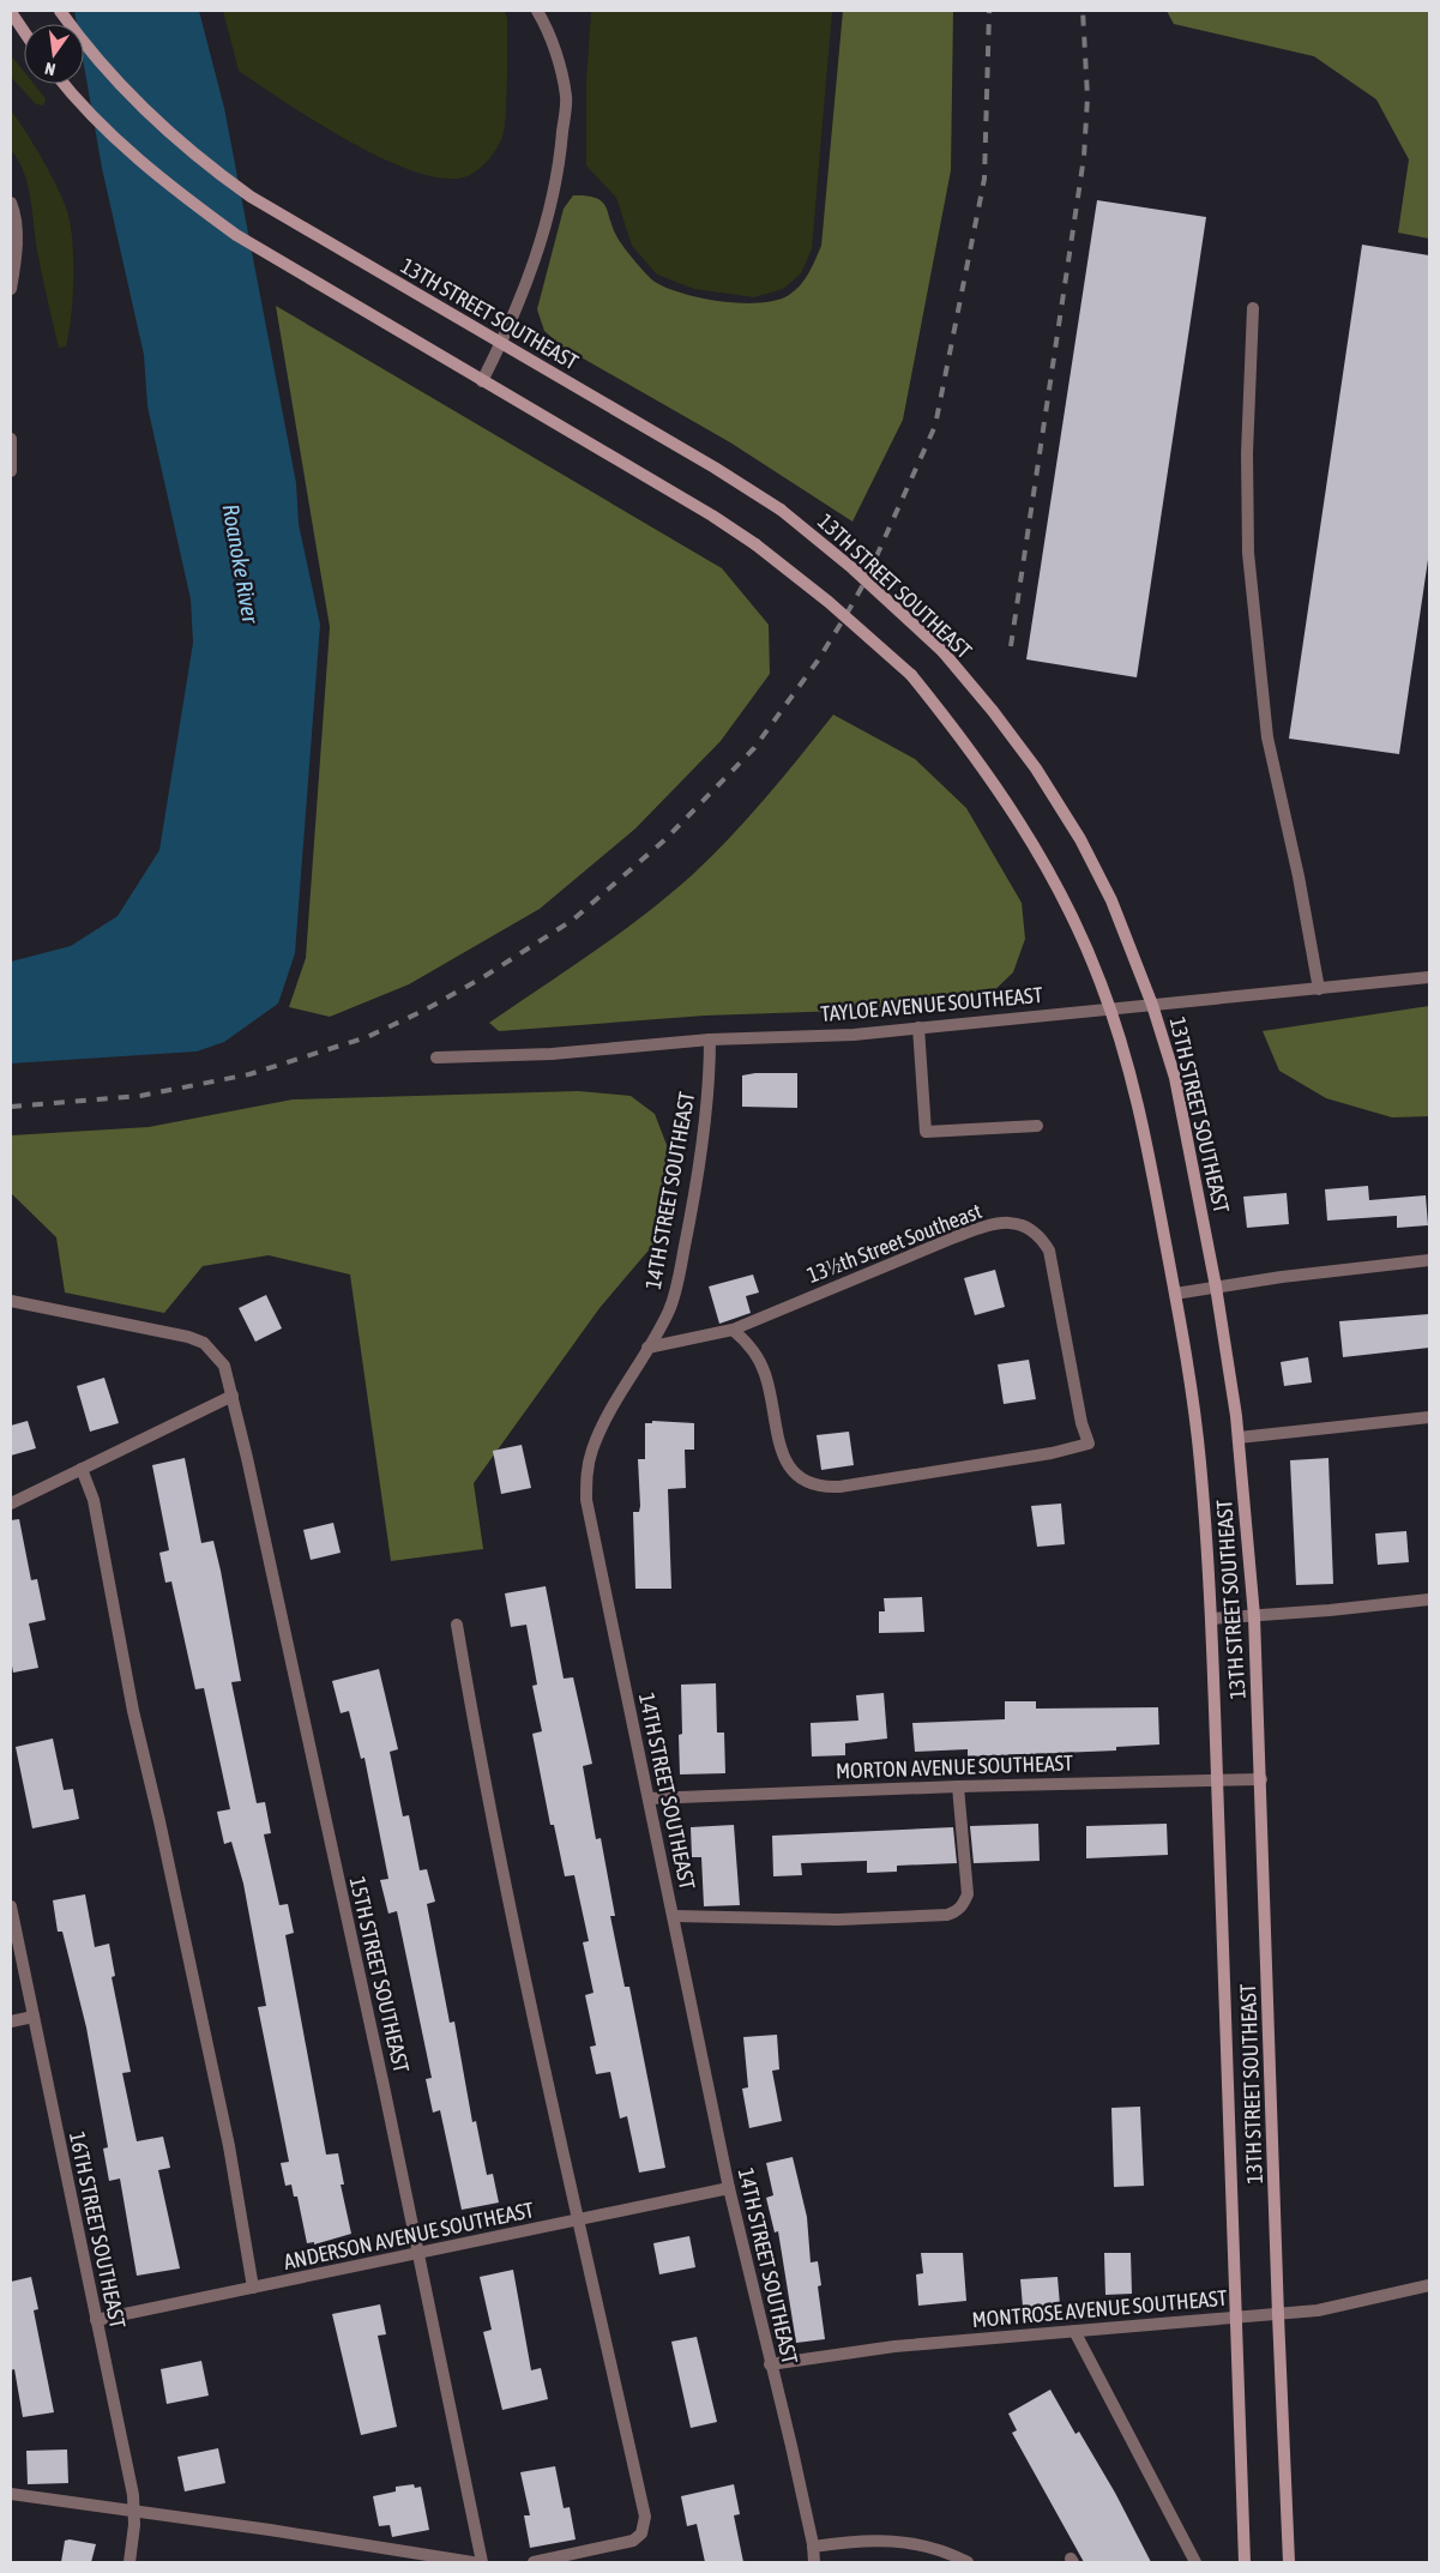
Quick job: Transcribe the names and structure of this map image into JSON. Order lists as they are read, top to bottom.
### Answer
{
  "streets": {
    "main road": ["13TH STREET SOUTHEAST"],
    "street": [
      "TAYLOE AVENUE SOUTHEAST",
      "14TH STREET SOUTHEAST",
      "13½th Street Southeast",
      "MORTON AVENUE SOUTHEAST",
      "15TH STREET SOUTHEAST",
      "16TH STREET SOUTHEAST",
      "ANDERSON AVENUE SOUTHEAST",
      "MONTROSE AVENUE SOUTHEAST"
    ]
  },
  "crossings": [
    ["13TH STREET SOUTHEAST", "TAYLOE AVENUE SOUTHEAST"],
    ["13TH STREET SOUTHEAST", "MORTON AVENUE SOUTHEAST"],
    ["13TH STREET SOUTHEAST", "MONTROSE AVENUE SOUTHEAST"],
    ["TAYLOE AVENUE SOUTHEAST", "14TH STREET SOUTHEAST"],
    ["14TH STREET SOUTHEAST", "13½th Street Southeast"],
    ["14TH STREET SOUTHEAST", "MORTON AVENUE SOUTHEAST"],
    ["14TH STREET SOUTHEAST", "ANDERSON AVENUE SOUTHEAST"],
    ["14TH STREET SOUTHEAST", "MONTROSE AVENUE SOUTHEAST"],
    ["15TH STREET SOUTHEAST", "ANDERSON AVENUE SOUTHEAST"],
    ["16TH STREET SOUTHEAST", "ANDERSON AVENUE SOUTHEAST"]
  ],
  "water": ["Roanoke River"],
  "north": "bottom"
}
